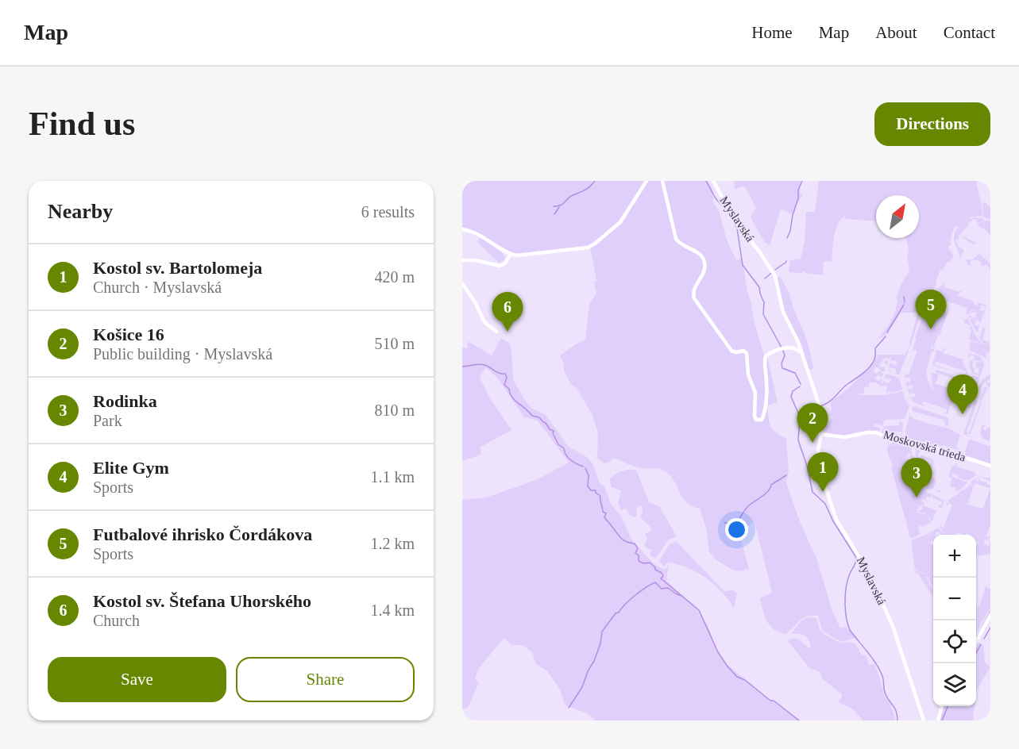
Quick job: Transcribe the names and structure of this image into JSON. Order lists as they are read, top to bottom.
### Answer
{
  "streets": {
    "street": ["Myslavská", "Moskovská trieda"]
  },
  "crossings": [
    ["Myslavská", "Moskovská trieda"]
  ],
  "north": "top right",
  "page": {
    "header": "Map",
    "nav": [
      "Home",
      "Map",
      "About",
      "Contact"
    ],
    "buttons": [
      "Directions",
      ["Save", "Share"]
    ],
    "title": "Find us",
    "heading": ["Nearby", "6 results"],
    "list": [
      {
        "mark": "1",
        "name": "Kostol sv. Bartolomeja",
        "note": "Church · Myslavská",
        "value": "420 m"
      },
      {
        "mark": "2",
        "name": "Košice 16",
        "note": "Public building · Myslavská",
        "value": "510 m"
      },
      {
        "mark": "3",
        "name": "Rodinka",
        "note": "Park",
        "value": "810 m"
      },
      {
        "mark": "4",
        "name": "Elite Gym",
        "note": "Sports",
        "value": "1.1 km"
      },
      {
        "mark": "5",
        "name": "Futbalové ihrisko Čordákova",
        "note": "Sports",
        "value": "1.2 km"
      },
      {
        "mark": "6",
        "name": "Kostol sv. Štefana Uhorského",
        "note": "Church",
        "value": "1.4 km"
      }
    ],
    "pins": [
      "5",
      "6",
      "4",
      "2",
      "1",
      "3"
    ],
    "map_buttons": ["+", "−"]
  }
}
